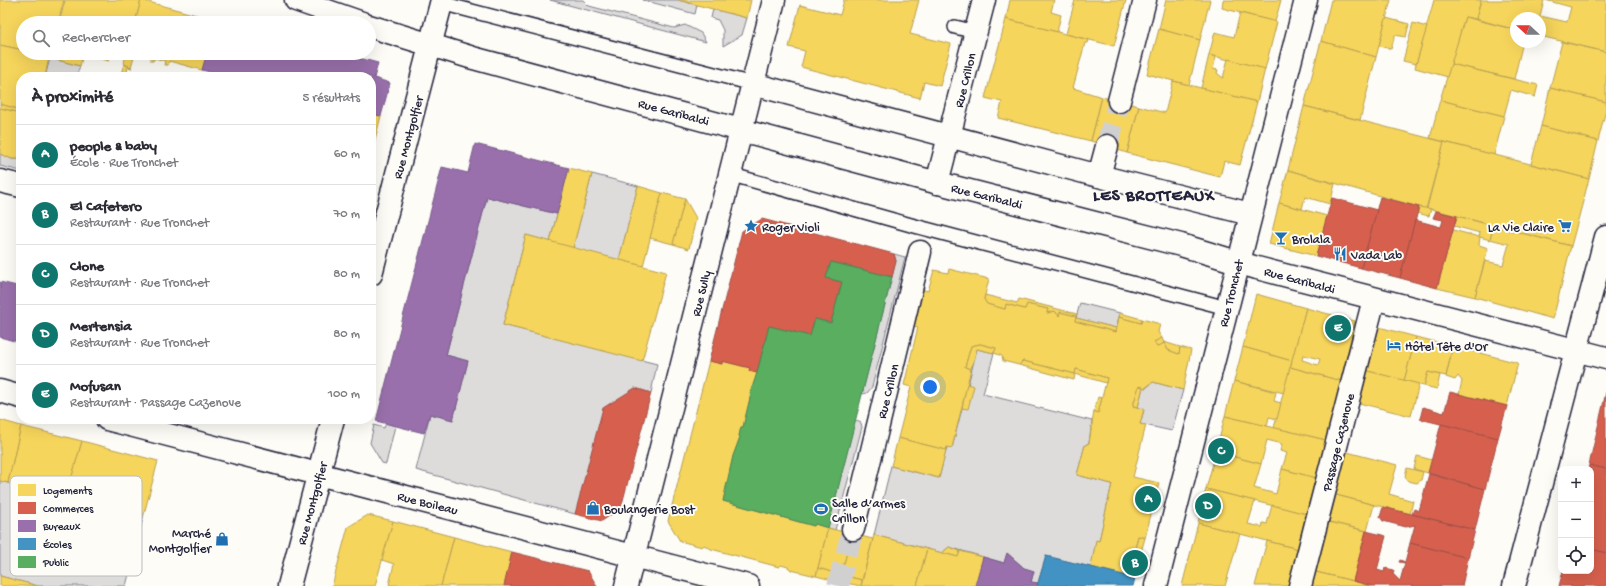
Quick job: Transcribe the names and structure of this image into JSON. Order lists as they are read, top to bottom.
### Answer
{
  "streets": {
    "street": [
      "Rue Crillon",
      "Rue Garibaldi",
      "Rue Montgolfier",
      "Rue Sully",
      "Rue Tronchet",
      "Passage Cazenove",
      "Rue Boileau"
    ]
  },
  "crossings": [
    ["Rue Crillon", "Rue Garibaldi"],
    ["Rue Garibaldi", "Rue Montgolfier"],
    ["Rue Garibaldi", "Rue Sully"],
    ["Rue Garibaldi", "Rue Tronchet"],
    ["Rue Garibaldi", "Passage Cazenove"],
    ["Rue Montgolfier", "Rue Boileau"],
    ["Rue Sully", "Rue Boileau"]
  ],
  "districts": ["LES BROTTEAUX"],
  "places": {
    "place": ["Roger Violi"],
    "supermarket": ["La Vie Claire"],
    "bar": ["Brolala"],
    "restaurant": ["Vada Lab"],
    "hotel": ["Hôtel Tête d'Or"],
    "shop": ["Boulangerie Bost", "Marché Montgolfier"],
    "sports": ["Salle d’armes Crillon"]
  },
  "legend": [
    "Logements",
    "Commerces",
    "Bureaux",
    "Écoles",
    "Public"
  ],
  "north": "left",
  "page": {
    "search": "Rechercher",
    "heading": ["À proximité", "5 résultats"],
    "list": [
      {
        "mark": "A",
        "name": "people & baby",
        "note": "École · Rue Tronchet",
        "value": "60 m"
      },
      {
        "mark": "B",
        "name": "El Cafetero",
        "note": "Restaurant · Rue Tronchet",
        "value": "70 m"
      },
      {
        "mark": "C",
        "name": "Clone",
        "note": "Restaurant · Rue Tronchet",
        "value": "80 m"
      },
      {
        "mark": "D",
        "name": "Mertensia",
        "note": "Restaurant · Rue Tronchet",
        "value": "80 m"
      },
      {
        "mark": "E",
        "name": "Mofusan",
        "note": "Restaurant · Passage Cazenove",
        "value": "100 m"
      }
    ],
    "pins": [
      "E",
      "C",
      "A",
      "D",
      "B"
    ],
    "map_buttons": ["+", "−"]
  }
}
